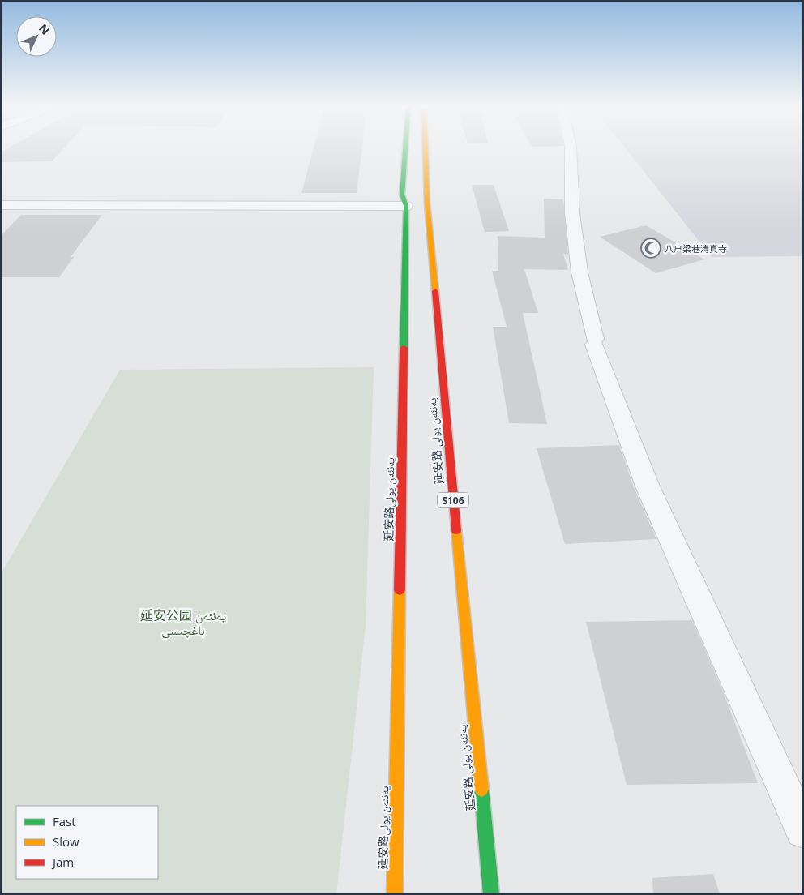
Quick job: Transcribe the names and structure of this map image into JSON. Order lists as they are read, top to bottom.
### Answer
{
  "streets": {
    "main road": ["延安路 يەنئەن يولى", "延安路يەنئەن يولى", "S106"]
  },
  "parks": ["延安公园 يەنئەن باغچىسى"],
  "places": {
    "mosque": ["八户梁巷清真寺"]
  },
  "legend": ["Fast", "Slow", "Jam"],
  "north": "top right"
}
